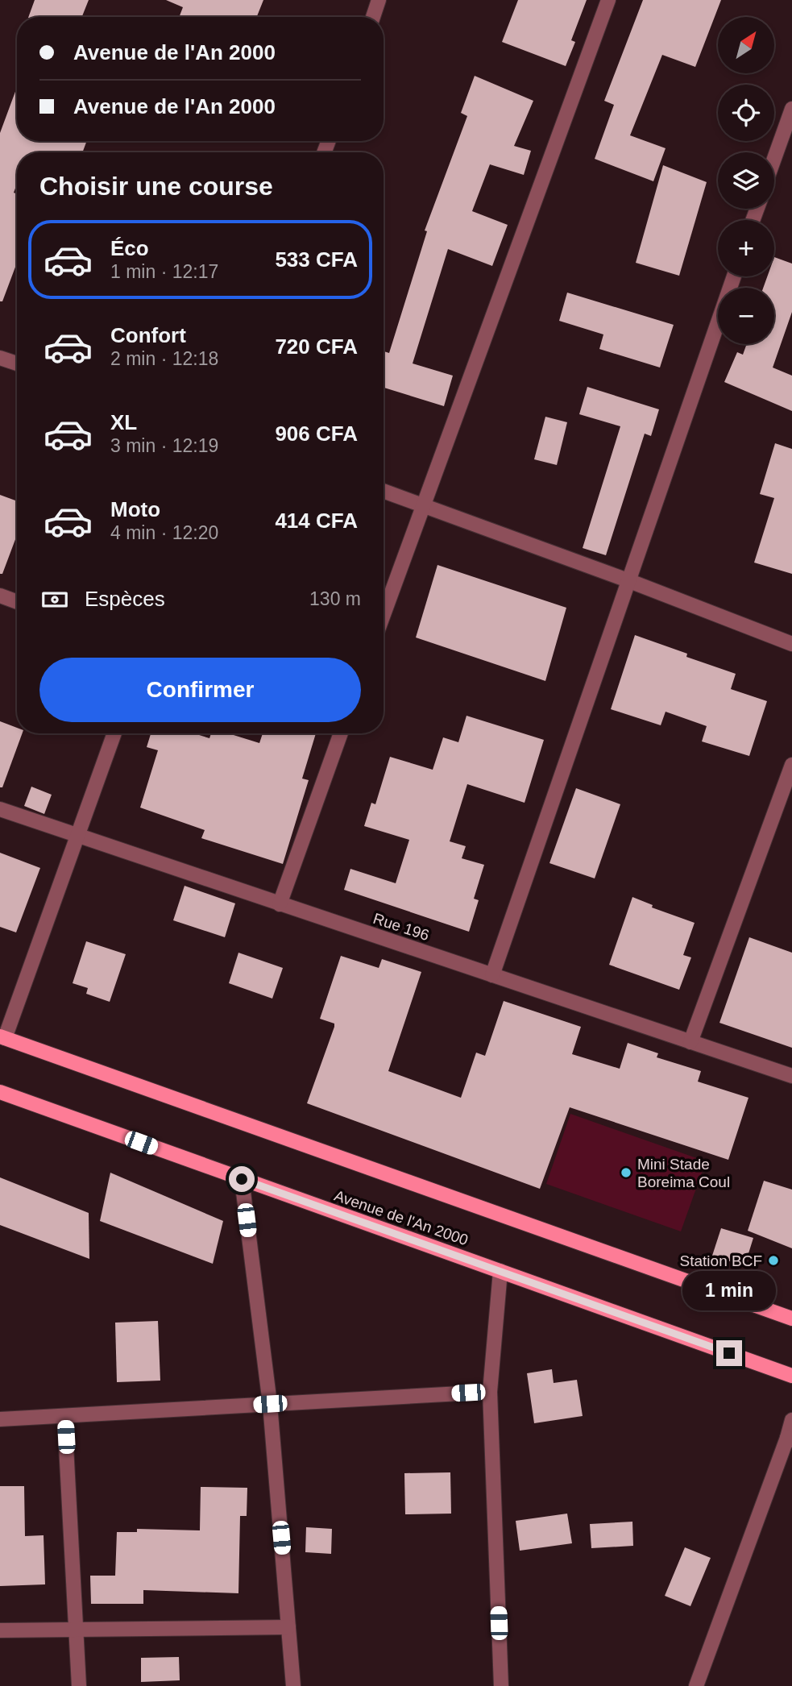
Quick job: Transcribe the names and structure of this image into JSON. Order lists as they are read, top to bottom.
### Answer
{
  "streets": {
    "main road": ["Avenue de l'An 2000"],
    "street": ["Rue 196"]
  },
  "places": ["Mini Stade Boreima Coul", "Station BCF"],
  "north": "top right",
  "page": {
    "map_buttons": ["+", "−"],
    "banner": ["Avenue de l'An 2000", "Avenue de l'An 2000"],
    "heading": "Choisir une course",
    "list": [
      {
        "name": "Éco",
        "note": "1 min · 12:17",
        "value": "533 CFA"
      },
      {
        "name": "Confort",
        "note": "2 min · 12:18",
        "value": "720 CFA"
      },
      {
        "name": "XL",
        "note": "3 min · 12:19",
        "value": "906 CFA"
      },
      {
        "name": "Moto",
        "note": "4 min · 12:20",
        "value": "414 CFA"
      }
    ],
    "pay": ["Espèces", "130 m"],
    "buttons": "Confirmer",
    "bubble": "1 min"
  }
}
